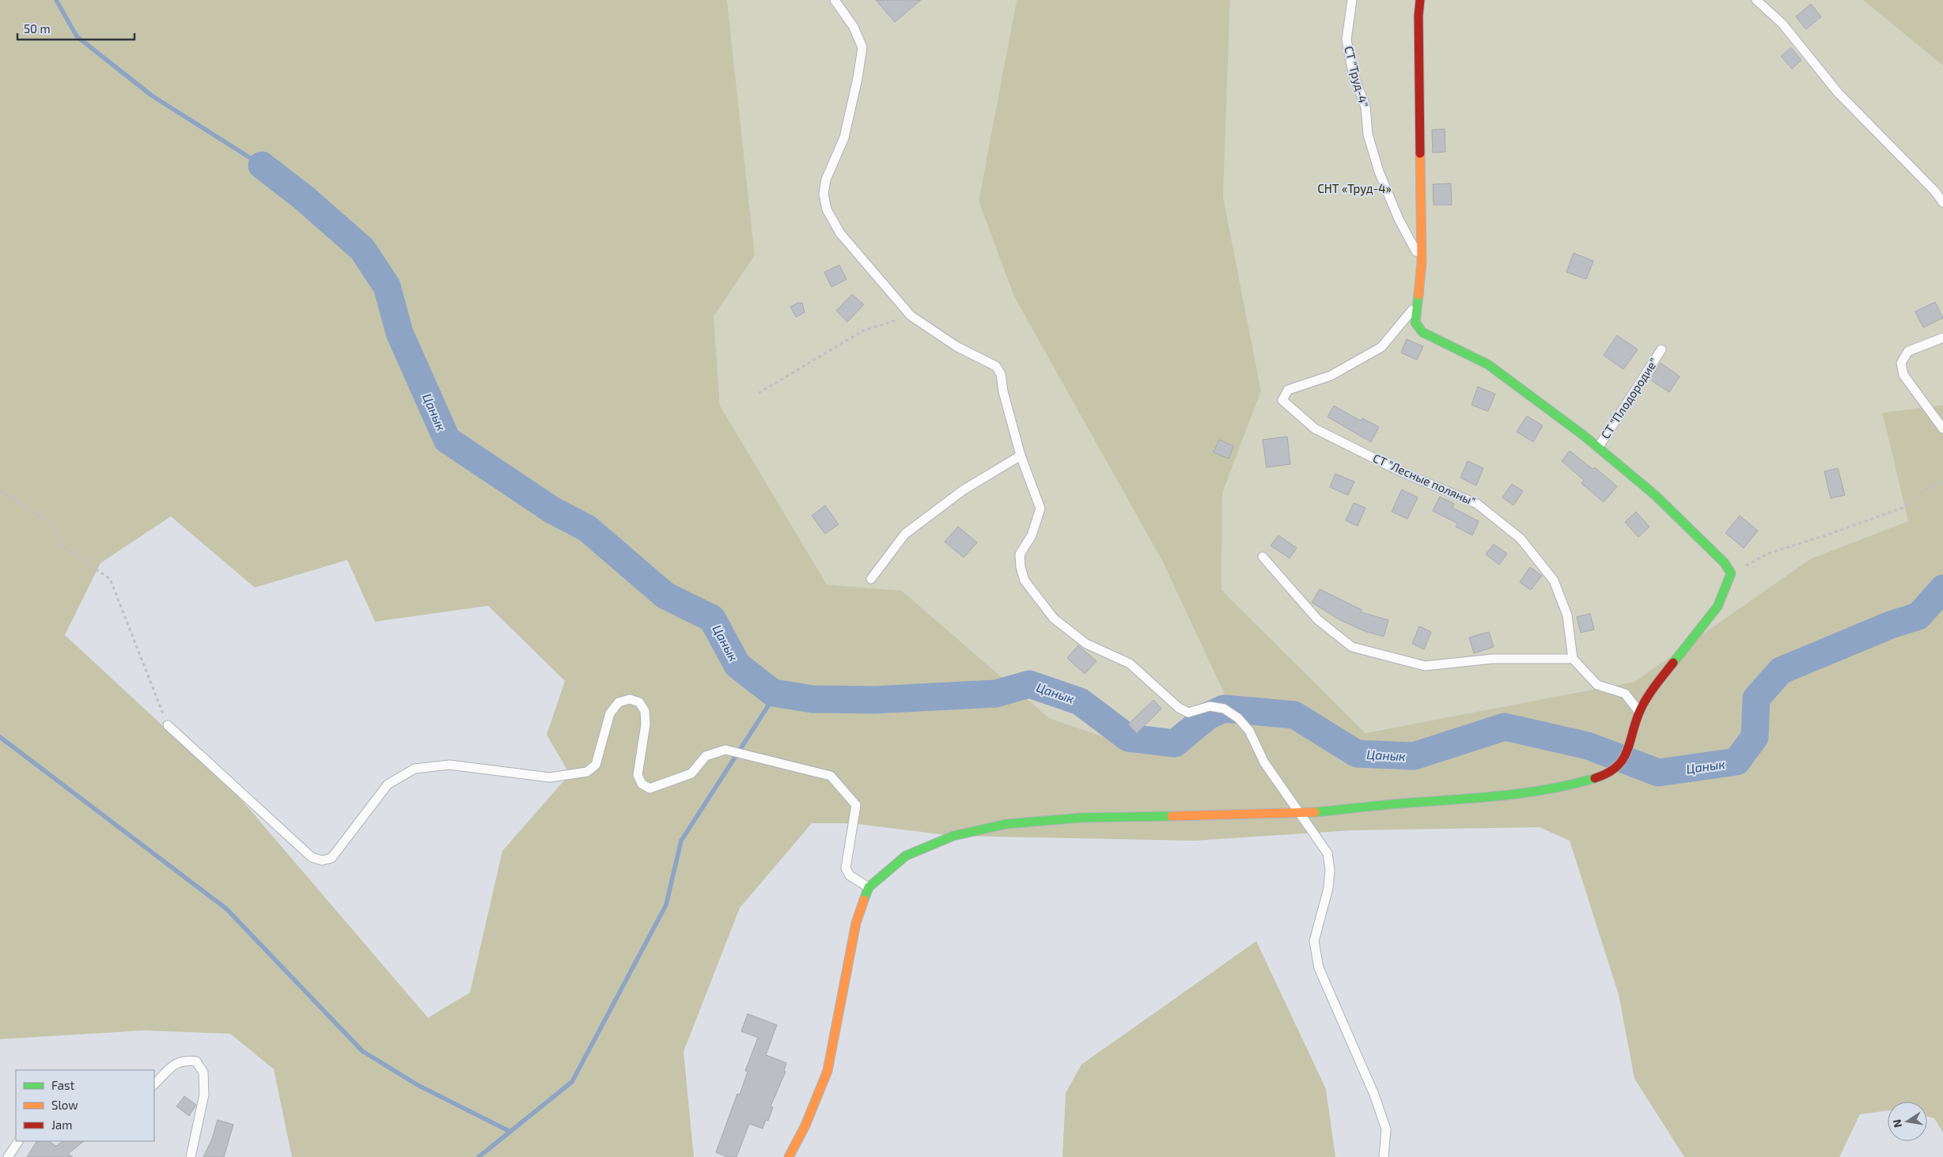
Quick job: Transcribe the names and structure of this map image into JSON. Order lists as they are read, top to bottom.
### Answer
{
  "streets": {
    "lane": ["СТ \"Труд-4\"", "СТ \"Плодородие\"", "СТ \"Лесные поляны\""]
  },
  "water": ["Цанык"],
  "parks": ["СНТ «Труд-4»"],
  "legend": ["Fast", "Slow", "Jam"],
  "scale_bar": "50 m",
  "north": "left"
}
